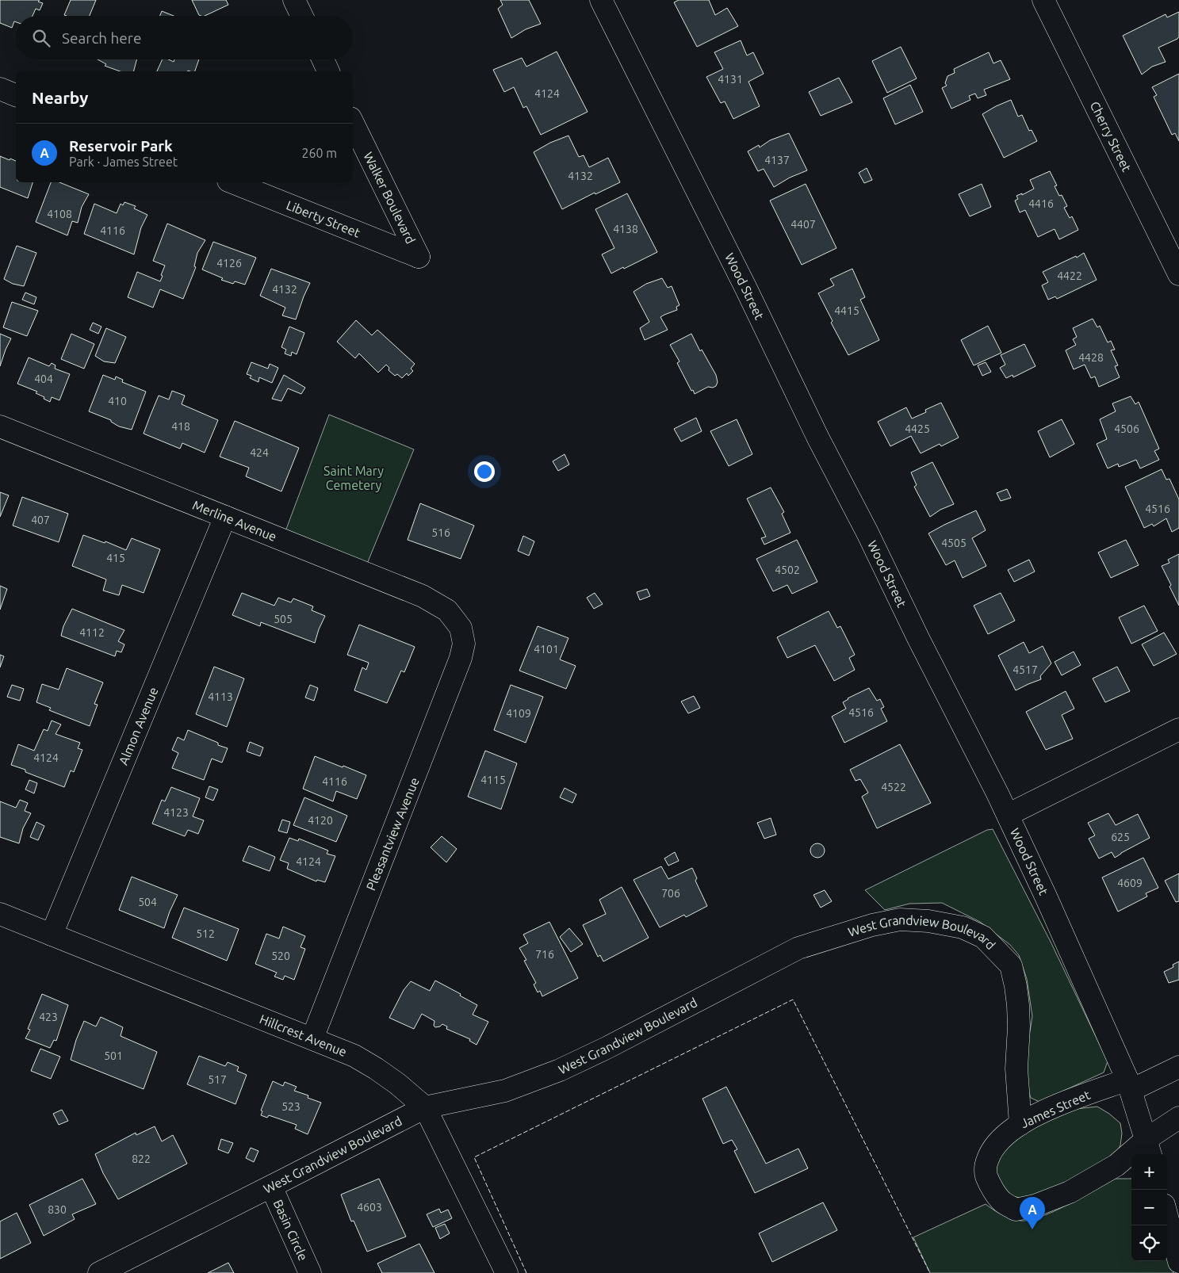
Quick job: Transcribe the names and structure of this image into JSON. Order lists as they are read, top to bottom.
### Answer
{
  "streets": {
    "street": [
      "Cherry Street",
      "Walker Boulevard",
      "Liberty Street",
      "Wood Street",
      "Merline Avenue",
      "Almon Avenue",
      "Pleasantview Avenue",
      "West Grandview Boulevard",
      "Hillcrest Avenue",
      "James Street",
      "Basin Circle"
    ]
  },
  "crossings": [
    ["Walker Boulevard", "Liberty Street"],
    ["Wood Street", "James Street"],
    ["Merline Avenue", "Almon Avenue"],
    ["Merline Avenue", "Pleasantview Avenue"],
    ["Almon Avenue", "Hillcrest Avenue"],
    ["Pleasantview Avenue", "Hillcrest Avenue"],
    ["West Grandview Boulevard", "Hillcrest Avenue"],
    ["West Grandview Boulevard", "James Street"],
    ["West Grandview Boulevard", "Basin Circle"]
  ],
  "parks": ["Saint Mary Cemetery"],
  "house_numbers": [
    "4131",
    "4124",
    "4137",
    "4132",
    "4416",
    "4108",
    "4407",
    "4138",
    "4116",
    "4126",
    "4422",
    "4132",
    "4415",
    "4428",
    "404",
    "410",
    "418",
    "4425",
    "4506",
    "424",
    "4516",
    "407",
    "516",
    "4505",
    "415",
    "4502",
    "505",
    "4112",
    "4101",
    "4517",
    "4113",
    "4516",
    "4109",
    "4124",
    "4115",
    "4116",
    "4522",
    "4123",
    "4120",
    "625",
    "4124",
    "4609",
    "706",
    "504",
    "512",
    "716",
    "520",
    "423",
    "501",
    "517",
    "523",
    "822",
    "4603",
    "830"
  ],
  "page": {
    "search": "Search here",
    "heading": "Nearby",
    "list": [
      {
        "mark": "A",
        "name": "Reservoir Park",
        "note": "Park · James Street",
        "value": "260 m"
      }
    ],
    "map_buttons": ["+", "−"],
    "pins": "A"
  }
}
